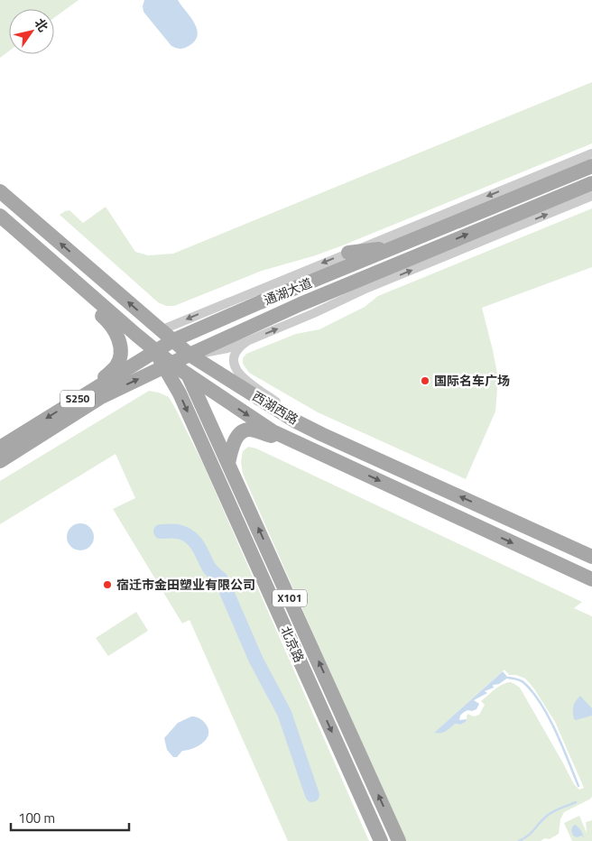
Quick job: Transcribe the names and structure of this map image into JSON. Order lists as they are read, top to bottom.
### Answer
{
  "streets": {
    "main road": [
      "通湖大道",
      "S250",
      "西湖西路",
      "X101",
      "北京路"
    ]
  },
  "crossings": [
    ["通湖大道", "西湖西路"],
    ["通湖大道", "北京路"],
    ["西湖西路", "北京路"]
  ],
  "places": ["国际名车广场", "宿迁市金田塑业有限公司"],
  "scale_bar": "100 m",
  "north": "top right"
}
